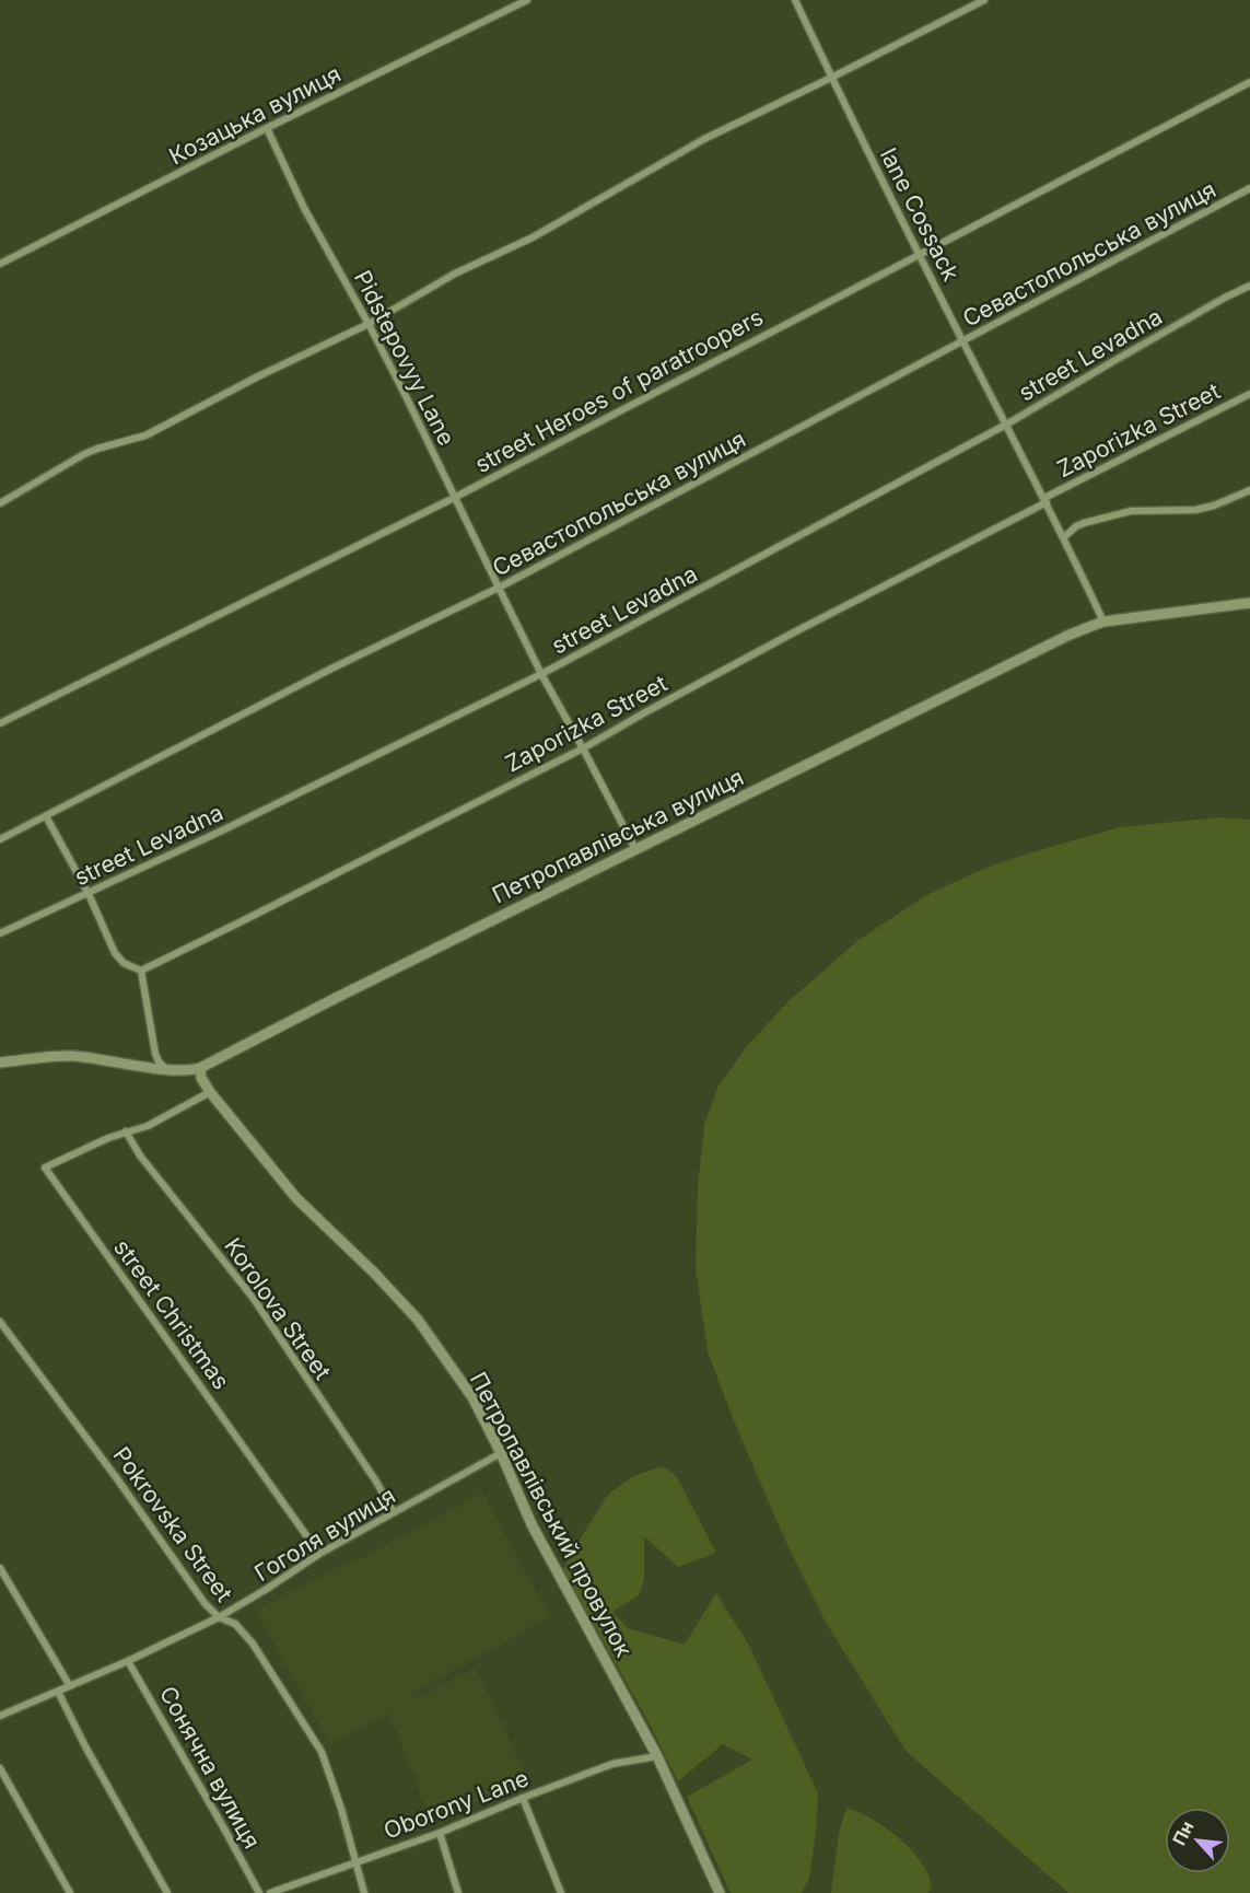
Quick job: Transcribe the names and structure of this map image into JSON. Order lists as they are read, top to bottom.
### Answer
{
  "streets": {
    "street": [
      "Козацька вулиця",
      "lane Cossack",
      "Севастопольська вулиця",
      "street Levadna",
      "Pidstepovyy Lane",
      "street Heroes of paratroopers",
      "Zaporizka Street",
      "Петропавлівська вулиця",
      "Korolova Street",
      "street Christmas",
      "Петропавлівський провулок",
      "Pokrovska Street",
      "Гоголя вулиця",
      "Сонячна вулиця",
      "Oborony Lane"
    ]
  },
  "crossings": [
    ["Козацька вулиця", "Pidstepovyy Lane"],
    ["lane Cossack", "Севастопольська вулиця"],
    ["lane Cossack", "street Levadna"],
    ["lane Cossack", "street Heroes of paratroopers"],
    ["lane Cossack", "Zaporizka Street"],
    ["lane Cossack", "Петропавлівська вулиця"],
    ["Севастопольська вулиця", "Pidstepovyy Lane"],
    ["street Levadna", "Pidstepovyy Lane"],
    ["Pidstepovyy Lane", "street Heroes of paratroopers"],
    ["Pidstepovyy Lane", "Zaporizka Street"],
    ["Pidstepovyy Lane", "Петропавлівська вулиця"],
    ["Петропавлівська вулиця", "Петропавлівський провулок"],
    ["Korolova Street", "street Christmas"],
    ["Korolova Street", "Гоголя вулиця"],
    ["street Christmas", "Гоголя вулиця"],
    ["Петропавлівський провулок", "Гоголя вулиця"],
    ["Петропавлівський провулок", "Oborony Lane"],
    ["Pokrovska Street", "Гоголя вулиця"],
    ["Pokrovska Street", "Oborony Lane"],
    ["Гоголя вулиця", "Сонячна вулиця"]
  ],
  "north": "top left"
}
